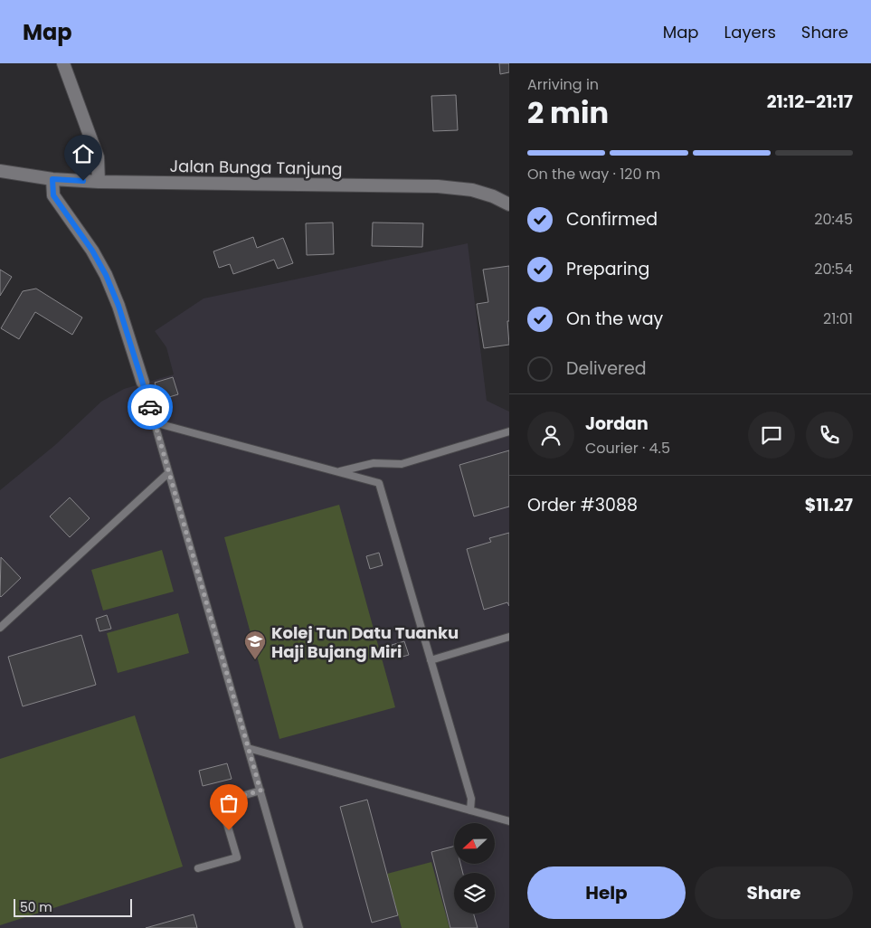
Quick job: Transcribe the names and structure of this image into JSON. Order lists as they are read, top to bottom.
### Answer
{
  "streets": {
    "street": ["Jalan Bunga Tanjung"]
  },
  "places": {
    "school or university": ["Kolej Tun Datu Tuanku Haji Bujang Miri"]
  },
  "scale_bar": "50 m",
  "north": "left",
  "page": {
    "header": "Map",
    "nav": ["Map", "Layers", "Share"],
    "heading": ["2 min", "Arriving in", "21:12–21:17"],
    "panel": [
      "Jordan",
      "Courier · 4.5",
      "Order #3088",
      "$11.27"
    ],
    "bar": "On the way · 120 m",
    "list": [
      ["Confirmed", "20:45"],
      ["Preparing", "20:54"],
      ["On the way", "21:01"],
      "Delivered"
    ],
    "buttons": ["Help", "Share"],
    "scale": "50 m"
  }
}
